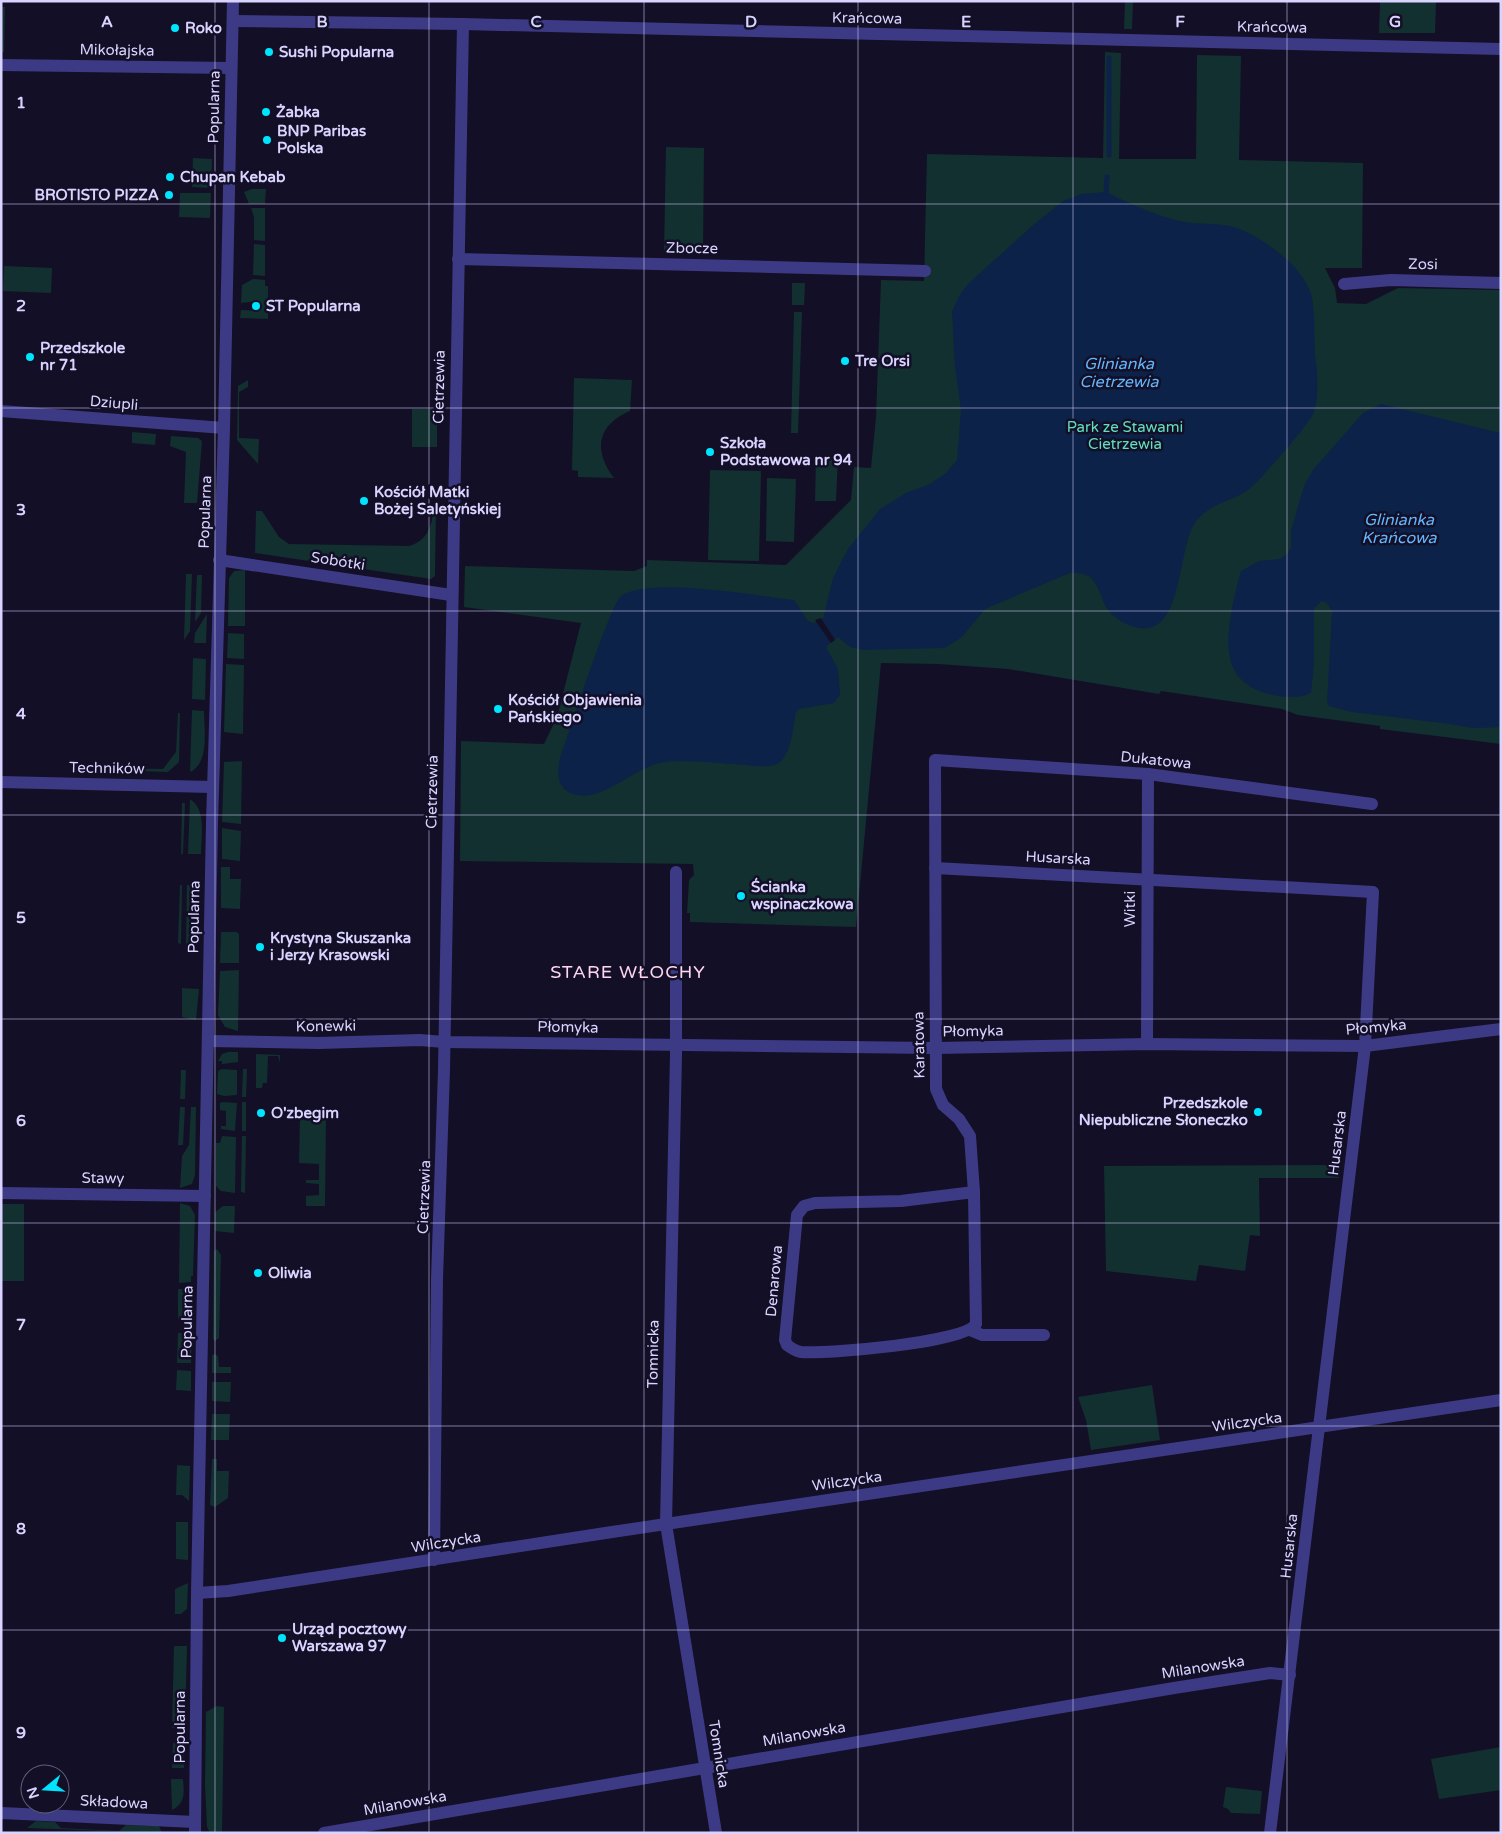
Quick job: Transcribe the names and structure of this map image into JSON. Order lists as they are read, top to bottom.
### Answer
{
  "streets": {
    "street": [
      "Krańcowa",
      "Mikołajska",
      "Popularna",
      "Zbocze",
      "Zosi",
      "Cietrzewia",
      "Dziupli",
      "Sobótki",
      "Dukatowa",
      "Techników",
      "Husarska",
      "Witki",
      "Konewki",
      "Płomyka",
      "Karatowa",
      "Stawy",
      "Denarowa",
      "Tomnicka",
      "Wilczycka",
      "Milanowska",
      "Składowa"
    ]
  },
  "crossings": [
    ["Krańcowa", "Popularna"],
    ["Krańcowa", "Cietrzewia"],
    ["Mikołajska", "Popularna"],
    ["Popularna", "Dziupli"],
    ["Popularna", "Sobótki"],
    ["Popularna", "Techników"],
    ["Popularna", "Konewki"],
    ["Popularna", "Stawy"],
    ["Popularna", "Wilczycka"],
    ["Popularna", "Składowa"],
    ["Zbocze", "Cietrzewia"],
    ["Cietrzewia", "Sobótki"],
    ["Cietrzewia", "Konewki"],
    ["Cietrzewia", "Płomyka"],
    ["Cietrzewia", "Wilczycka"],
    ["Dukatowa", "Witki"],
    ["Dukatowa", "Karatowa"],
    ["Husarska", "Witki"],
    ["Husarska", "Płomyka"],
    ["Husarska", "Karatowa"],
    ["Husarska", "Wilczycka"],
    ["Husarska", "Milanowska"],
    ["Witki", "Płomyka"],
    ["Konewki", "Płomyka"],
    ["Płomyka", "Karatowa"],
    ["Płomyka", "Tomnicka"],
    ["Karatowa", "Denarowa"],
    ["Tomnicka", "Wilczycka"],
    ["Tomnicka", "Milanowska"]
  ],
  "districts": ["STARE WŁOCHY"],
  "water": ["Glinianka Cietrzewia", "Glinianka Krańcowa"],
  "parks": ["Park ze Stawami Cietrzewia"],
  "places": [
    "Roko",
    "Sushi Popularna",
    "Żabka",
    "BNP Paribas Polska",
    "Chupan Kebab",
    "BROTISTO PIZZA",
    "ST Popularna",
    "Przedszkole nr 71",
    "Tre Orsi",
    "Szkoła Podstawowa nr 94",
    "Kościół Matki Bożej Saletyńskiej",
    "Kościół Objawienia Pańskiego",
    "Ścianka wspinaczkowa",
    "Krystyna Skuszanka i Jerzy Krasowski",
    "Przedszkole Niepubliczne Słoneczko",
    "O'zbegim",
    "Oliwia",
    "Urząd pocztowy Warszawa 97"
  ],
  "north": "left",
  "grid": {
    "columns": [
      "A",
      "B",
      "C",
      "D",
      "E",
      "F",
      "G"
    ],
    "rows": [
      "1",
      "2",
      "3",
      "4",
      "5",
      "6",
      "7",
      "8",
      "9"
    ]
  }
}
